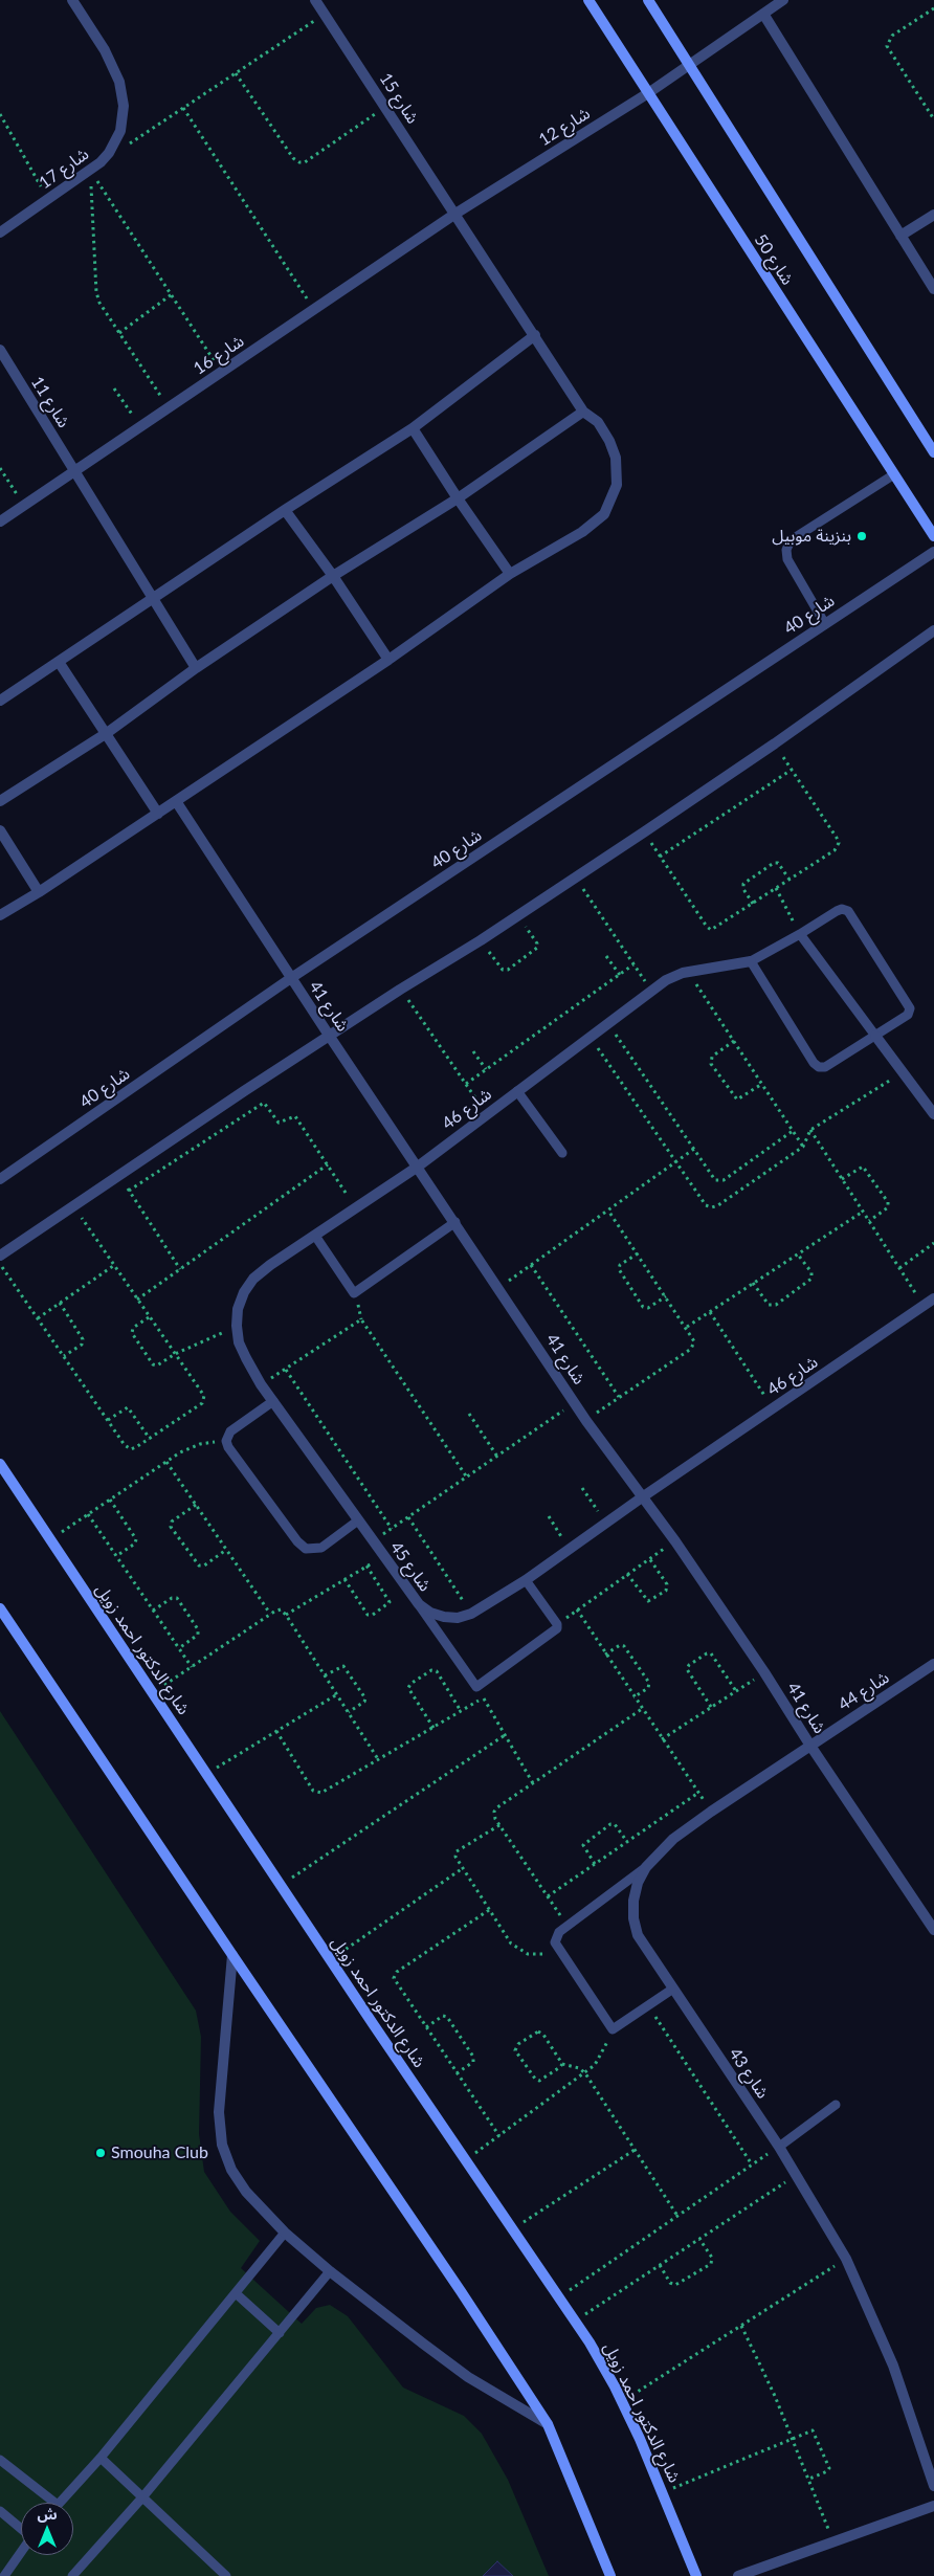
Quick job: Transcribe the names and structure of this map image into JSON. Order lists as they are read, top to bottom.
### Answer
{
  "streets": {
    "street": [
      "شارع 15",
      "شارع 12",
      "شارع 17",
      "شارع 50",
      "شارع 16",
      "شارع 11",
      "شارع 40",
      "شارع 41",
      "شارع 46",
      "شارع 45",
      "شارع الدكتور احمد زويل",
      "شارع 44",
      "شارع 43"
    ]
  },
  "crossings": [
    ["شارع 15", "شارع 12"],
    ["شارع 15", "شارع 16"],
    ["شارع 15", "شارع 41"],
    ["شارع 12", "شارع 50"],
    ["شارع 12", "شارع 16"],
    ["شارع 16", "شارع 11"],
    ["شارع 40", "شارع 41"],
    ["شارع 41", "شارع 46"],
    ["شارع 41", "شارع 45"],
    ["شارع 41", "شارع 44"],
    ["شارع 41", "شارع 43"],
    ["شارع 46", "شارع 45"],
    ["شارع 44", "شارع 43"]
  ],
  "places": ["بنزينة موبيل", "Smouha Club"],
  "north": "top"
}
